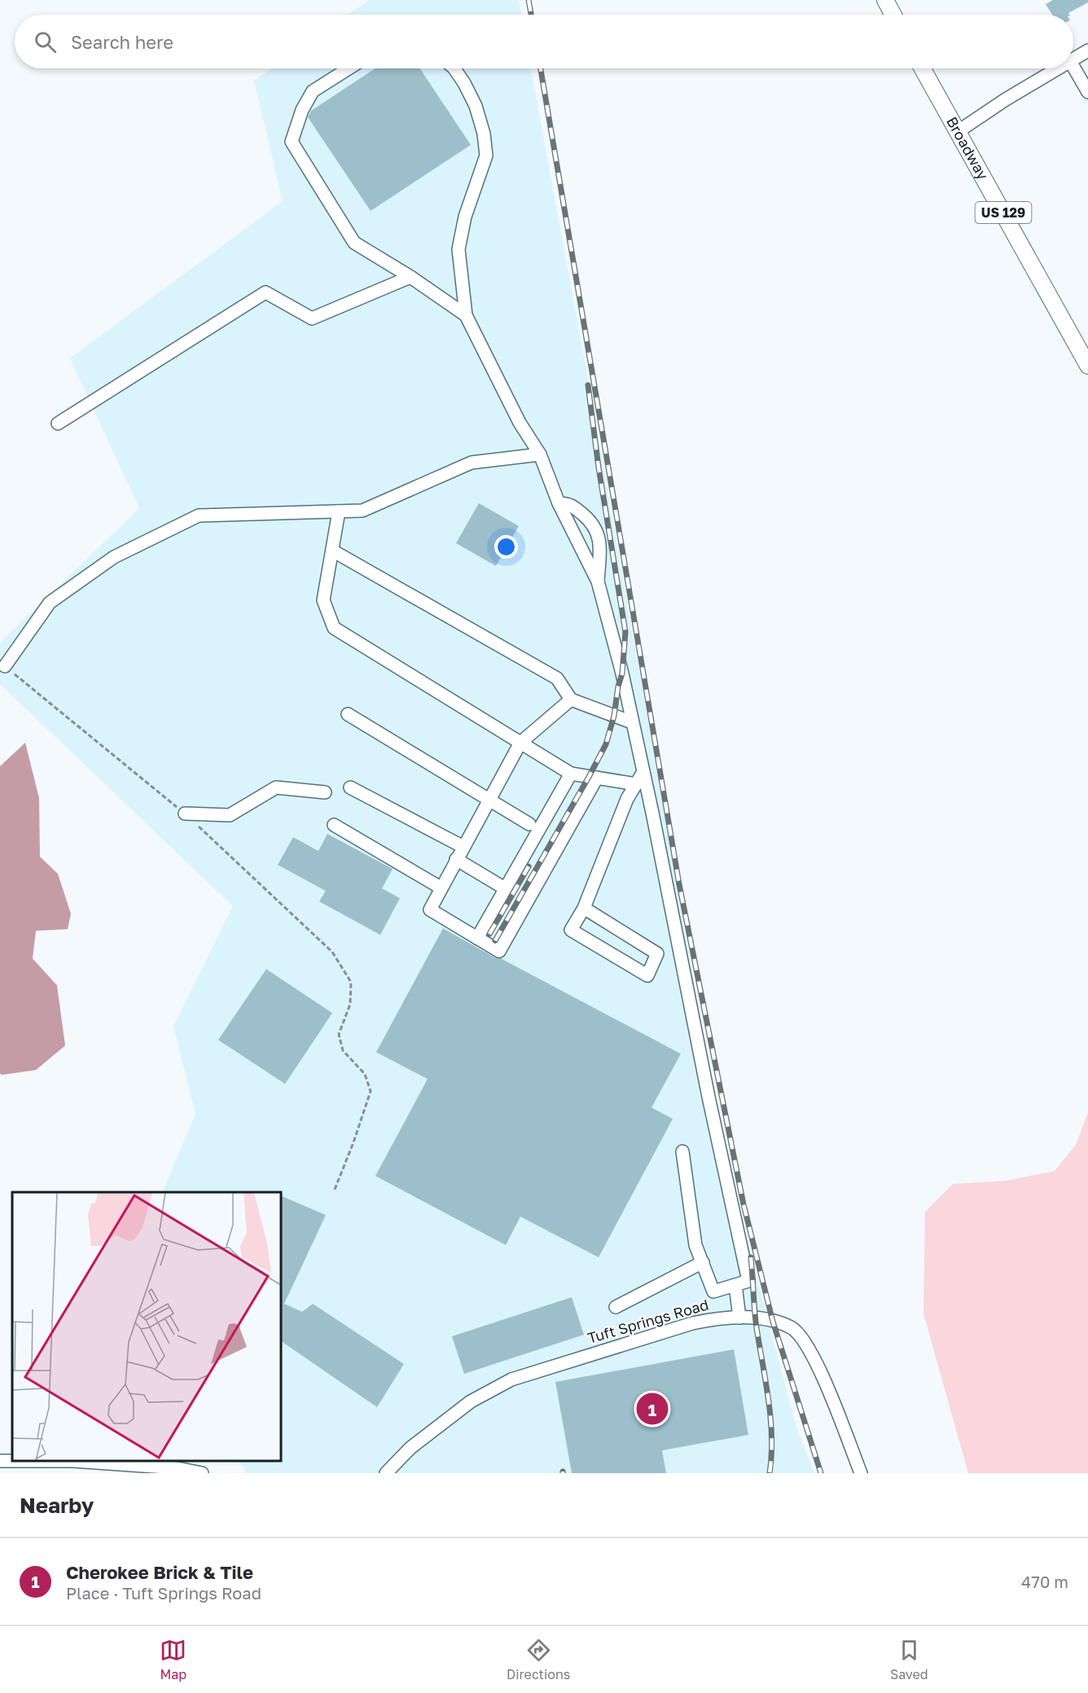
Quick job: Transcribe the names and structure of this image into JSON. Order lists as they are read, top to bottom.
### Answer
{
  "streets": {
    "main road": ["Broadway", "US 129"],
    "street": ["Tuft Springs Road"]
  },
  "page": {
    "search": "Search here",
    "pins": "1",
    "heading": "Nearby",
    "list": [
      {
        "mark": "1",
        "name": "Cherokee Brick & Tile",
        "note": "Place · Tuft Springs Road",
        "value": "470 m"
      }
    ],
    "nav": ["Map", "Directions", "Saved"]
  }
}
